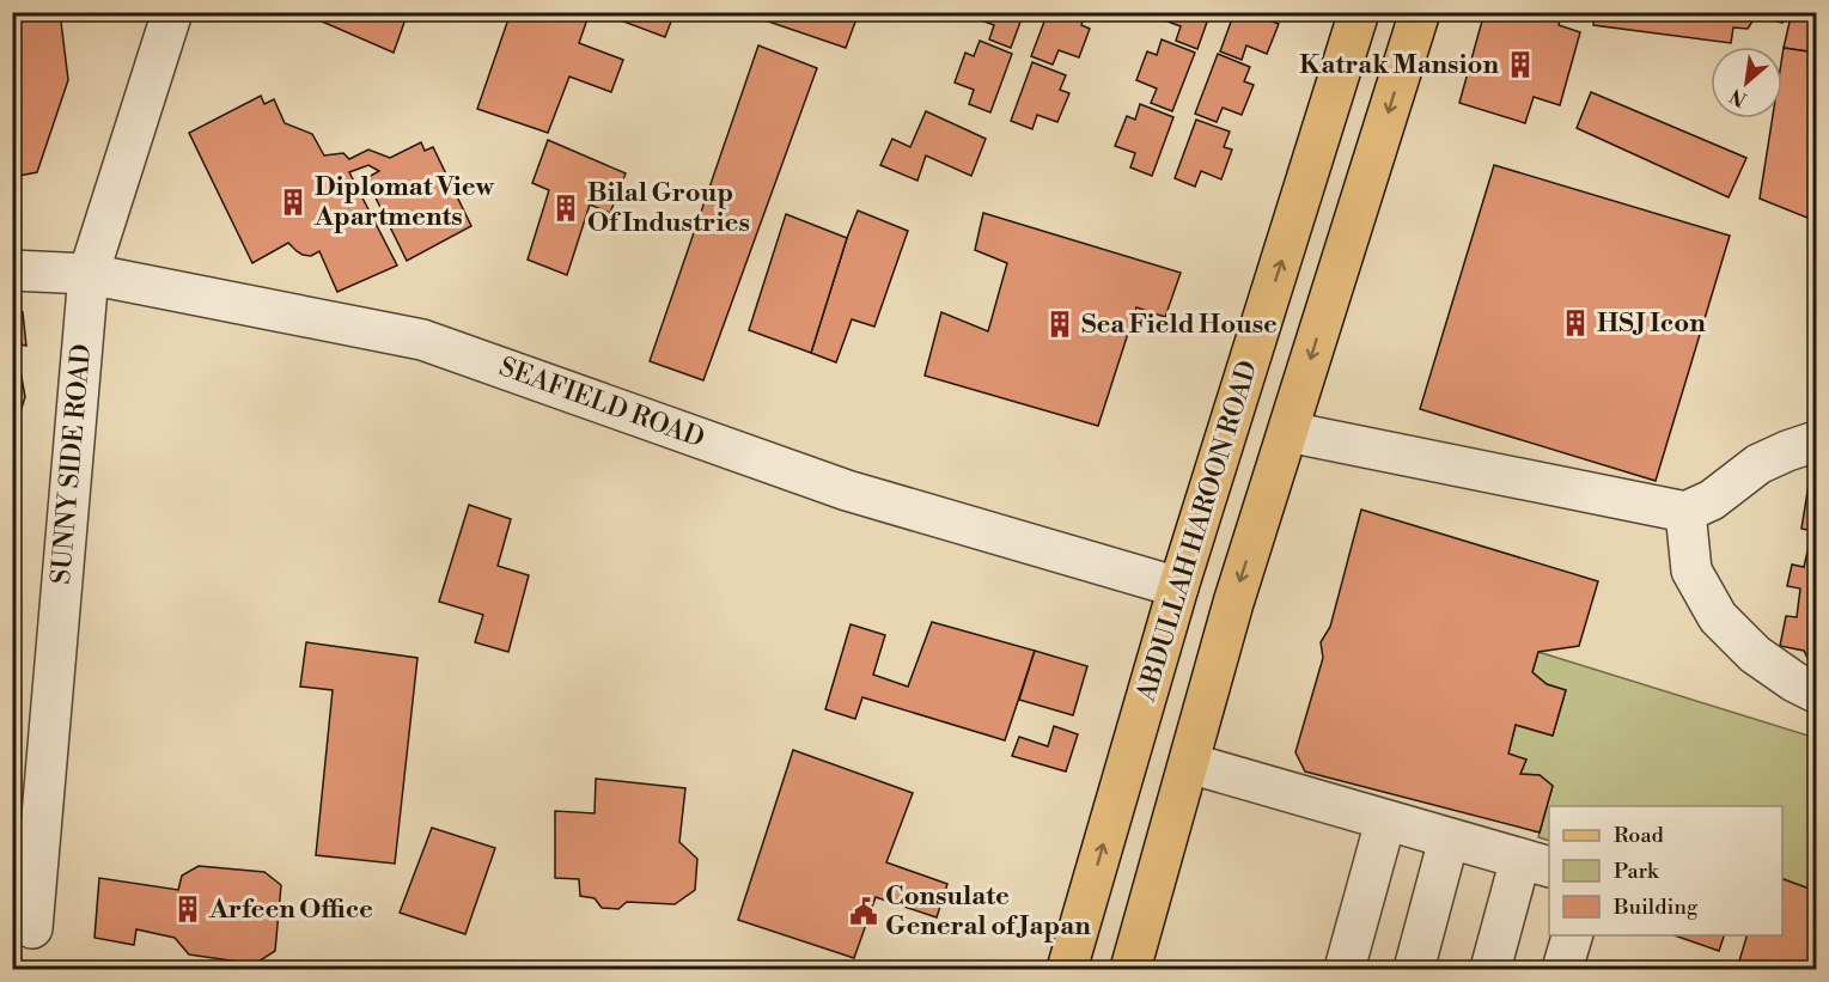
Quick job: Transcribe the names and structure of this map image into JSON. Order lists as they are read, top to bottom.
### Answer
{
  "streets": {
    "main road": ["ABDULLAH HAROON ROAD"],
    "street": ["SEAFIELD ROAD", "SUNNY SIDE ROAD"]
  },
  "crossings": [
    ["SEAFIELD ROAD", "SUNNY SIDE ROAD"],
    ["SEAFIELD ROAD", "ABDULLAH HAROON ROAD"]
  ],
  "places": {
    "building": [
      "Katrak Mansion",
      "Diplomat View Apartments",
      "Bilal Group Of Industries",
      "HSJ Icon",
      "Sea Field House",
      "Arfeen Office"
    ],
    "public building": ["Consulate General of Japan"]
  },
  "legend": ["Road", "Park", "Building"],
  "north": "bottom left"
}
